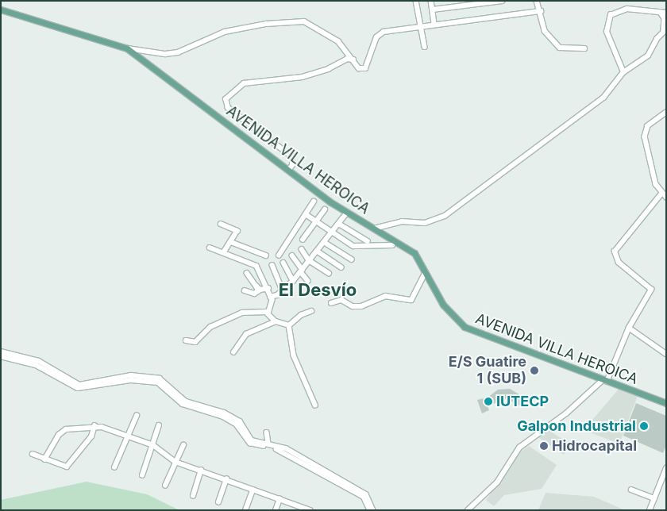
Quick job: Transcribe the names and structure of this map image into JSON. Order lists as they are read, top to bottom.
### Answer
{
  "streets": {
    "main road": ["AVENIDA VILLA HEROICA"]
  },
  "districts": ["El Desvío"],
  "places": [
    "E/S Guatire 1 (SUB)",
    "IUTECP",
    "Galpon Industrial",
    "Hidrocapital"
  ]
}
